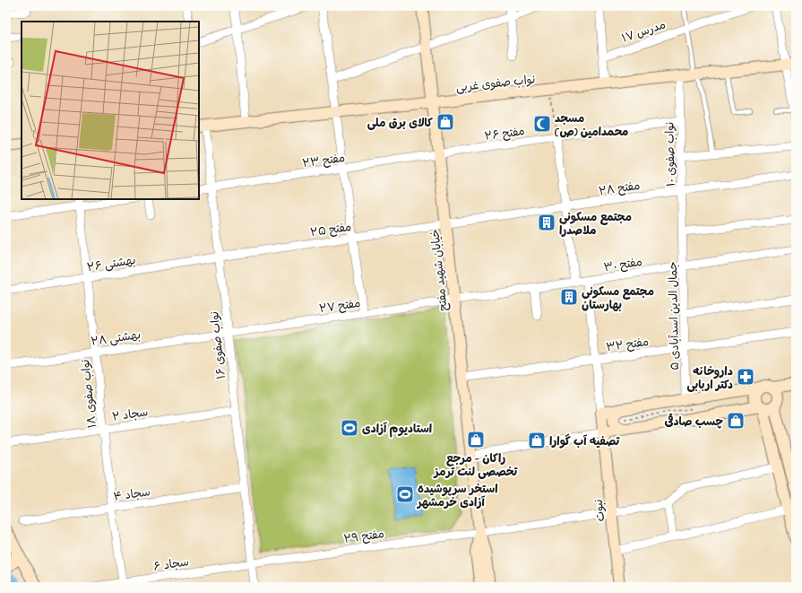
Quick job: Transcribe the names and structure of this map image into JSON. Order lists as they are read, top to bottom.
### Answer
{
  "streets": {
    "street": [
      "مدرس ۱۷",
      "نواب صفوی غربی",
      "مفتح ۲۶",
      "نواب صفوی ۱۰",
      "مفتح ۲۳",
      "مفتح ۲۸",
      "مفتح ۲۵",
      "بهشتی ۲۶",
      "مفتح ۳۰",
      "خیابان شهید مفتح",
      "مفتح ۲۷",
      "جمال الدین اسدآبادی ۵",
      "بهشتی ۲۸",
      "مفتح ۳۲",
      "نواب صفوی ۱۶",
      "نواب صفوی ۱۸",
      "سجاد ۲",
      "سجاد ۴",
      "نبوت",
      "مفتح ۲۹",
      "سجاد ۶"
    ]
  },
  "crossings": [
    ["نواب صفوی غربی", "نواب صفوی ۱۰"],
    ["نواب صفوی غربی", "خیابان شهید مفتح"],
    ["نواب صفوی غربی", "نواب صفوی ۱۶"],
    ["مفتح ۲۶", "نواب صفوی ۱۰"],
    ["مفتح ۲۶", "مفتح ۲۳"],
    ["مفتح ۲۶", "خیابان شهید مفتح"],
    ["نواب صفوی ۱۰", "مفتح ۲۸"],
    ["نواب صفوی ۱۰", "جمال الدین اسدآبادی ۵"],
    ["مفتح ۲۳", "خیابان شهید مفتح"],
    ["مفتح ۲۳", "نواب صفوی ۱۶"],
    ["مفتح ۲۸", "مفتح ۲۵"],
    ["مفتح ۲۸", "خیابان شهید مفتح"],
    ["مفتح ۲۵", "بهشتی ۲۶"],
    ["مفتح ۲۵", "خیابان شهید مفتح"],
    ["مفتح ۲۵", "نواب صفوی ۱۶"],
    ["بهشتی ۲۶", "نواب صفوی ۱۶"],
    ["بهشتی ۲۶", "نواب صفوی ۱۸"],
    ["مفتح ۳۰", "خیابان شهید مفتح"],
    ["مفتح ۳۰", "مفتح ۲۷"],
    ["مفتح ۳۰", "جمال الدین اسدآبادی ۵"],
    ["خیابان شهید مفتح", "مفتح ۲۷"],
    ["خیابان شهید مفتح", "مفتح ۳۲"],
    ["خیابان شهید مفتح", "مفتح ۲۹"],
    ["مفتح ۲۷", "بهشتی ۲۸"],
    ["مفتح ۲۷", "نواب صفوی ۱۶"],
    ["جمال الدین اسدآبادی ۵", "مفتح ۳۲"],
    ["بهشتی ۲۸", "نواب صفوی ۱۶"],
    ["بهشتی ۲۸", "نواب صفوی ۱۸"],
    ["نواب صفوی ۱۶", "سجاد ۲"],
    ["نواب صفوی ۱۶", "سجاد ۴"],
    ["نواب صفوی ۱۶", "مفتح ۲۹"],
    ["نواب صفوی ۱۶", "سجاد ۶"],
    ["نواب صفوی ۱۸", "سجاد ۲"],
    ["نواب صفوی ۱۸", "سجاد ۴"],
    ["نواب صفوی ۱۸", "سجاد ۶"],
    ["نبوت", "مفتح ۲۹"],
    ["مفتح ۲۹", "سجاد ۶"]
  ],
  "places": {
    "shop": [
      "کالای برق ملی",
      "چسب صادقی",
      "راکان - مرجع تخصصی لنت ترمز",
      "تصفیه آب گوارا"
    ],
    "mosque": ["مسجد محمدامین (ص)"],
    "building": ["مجتمع مسکونی ملاصدرا", "مجتمع مسکونی بهارستان"],
    "pharmacy": ["داروخانه دکتر اربابی"],
    "sports": ["استادیوم آزادی", "استخر سرپوشیده آزادی خرمشهر"]
  }
}
